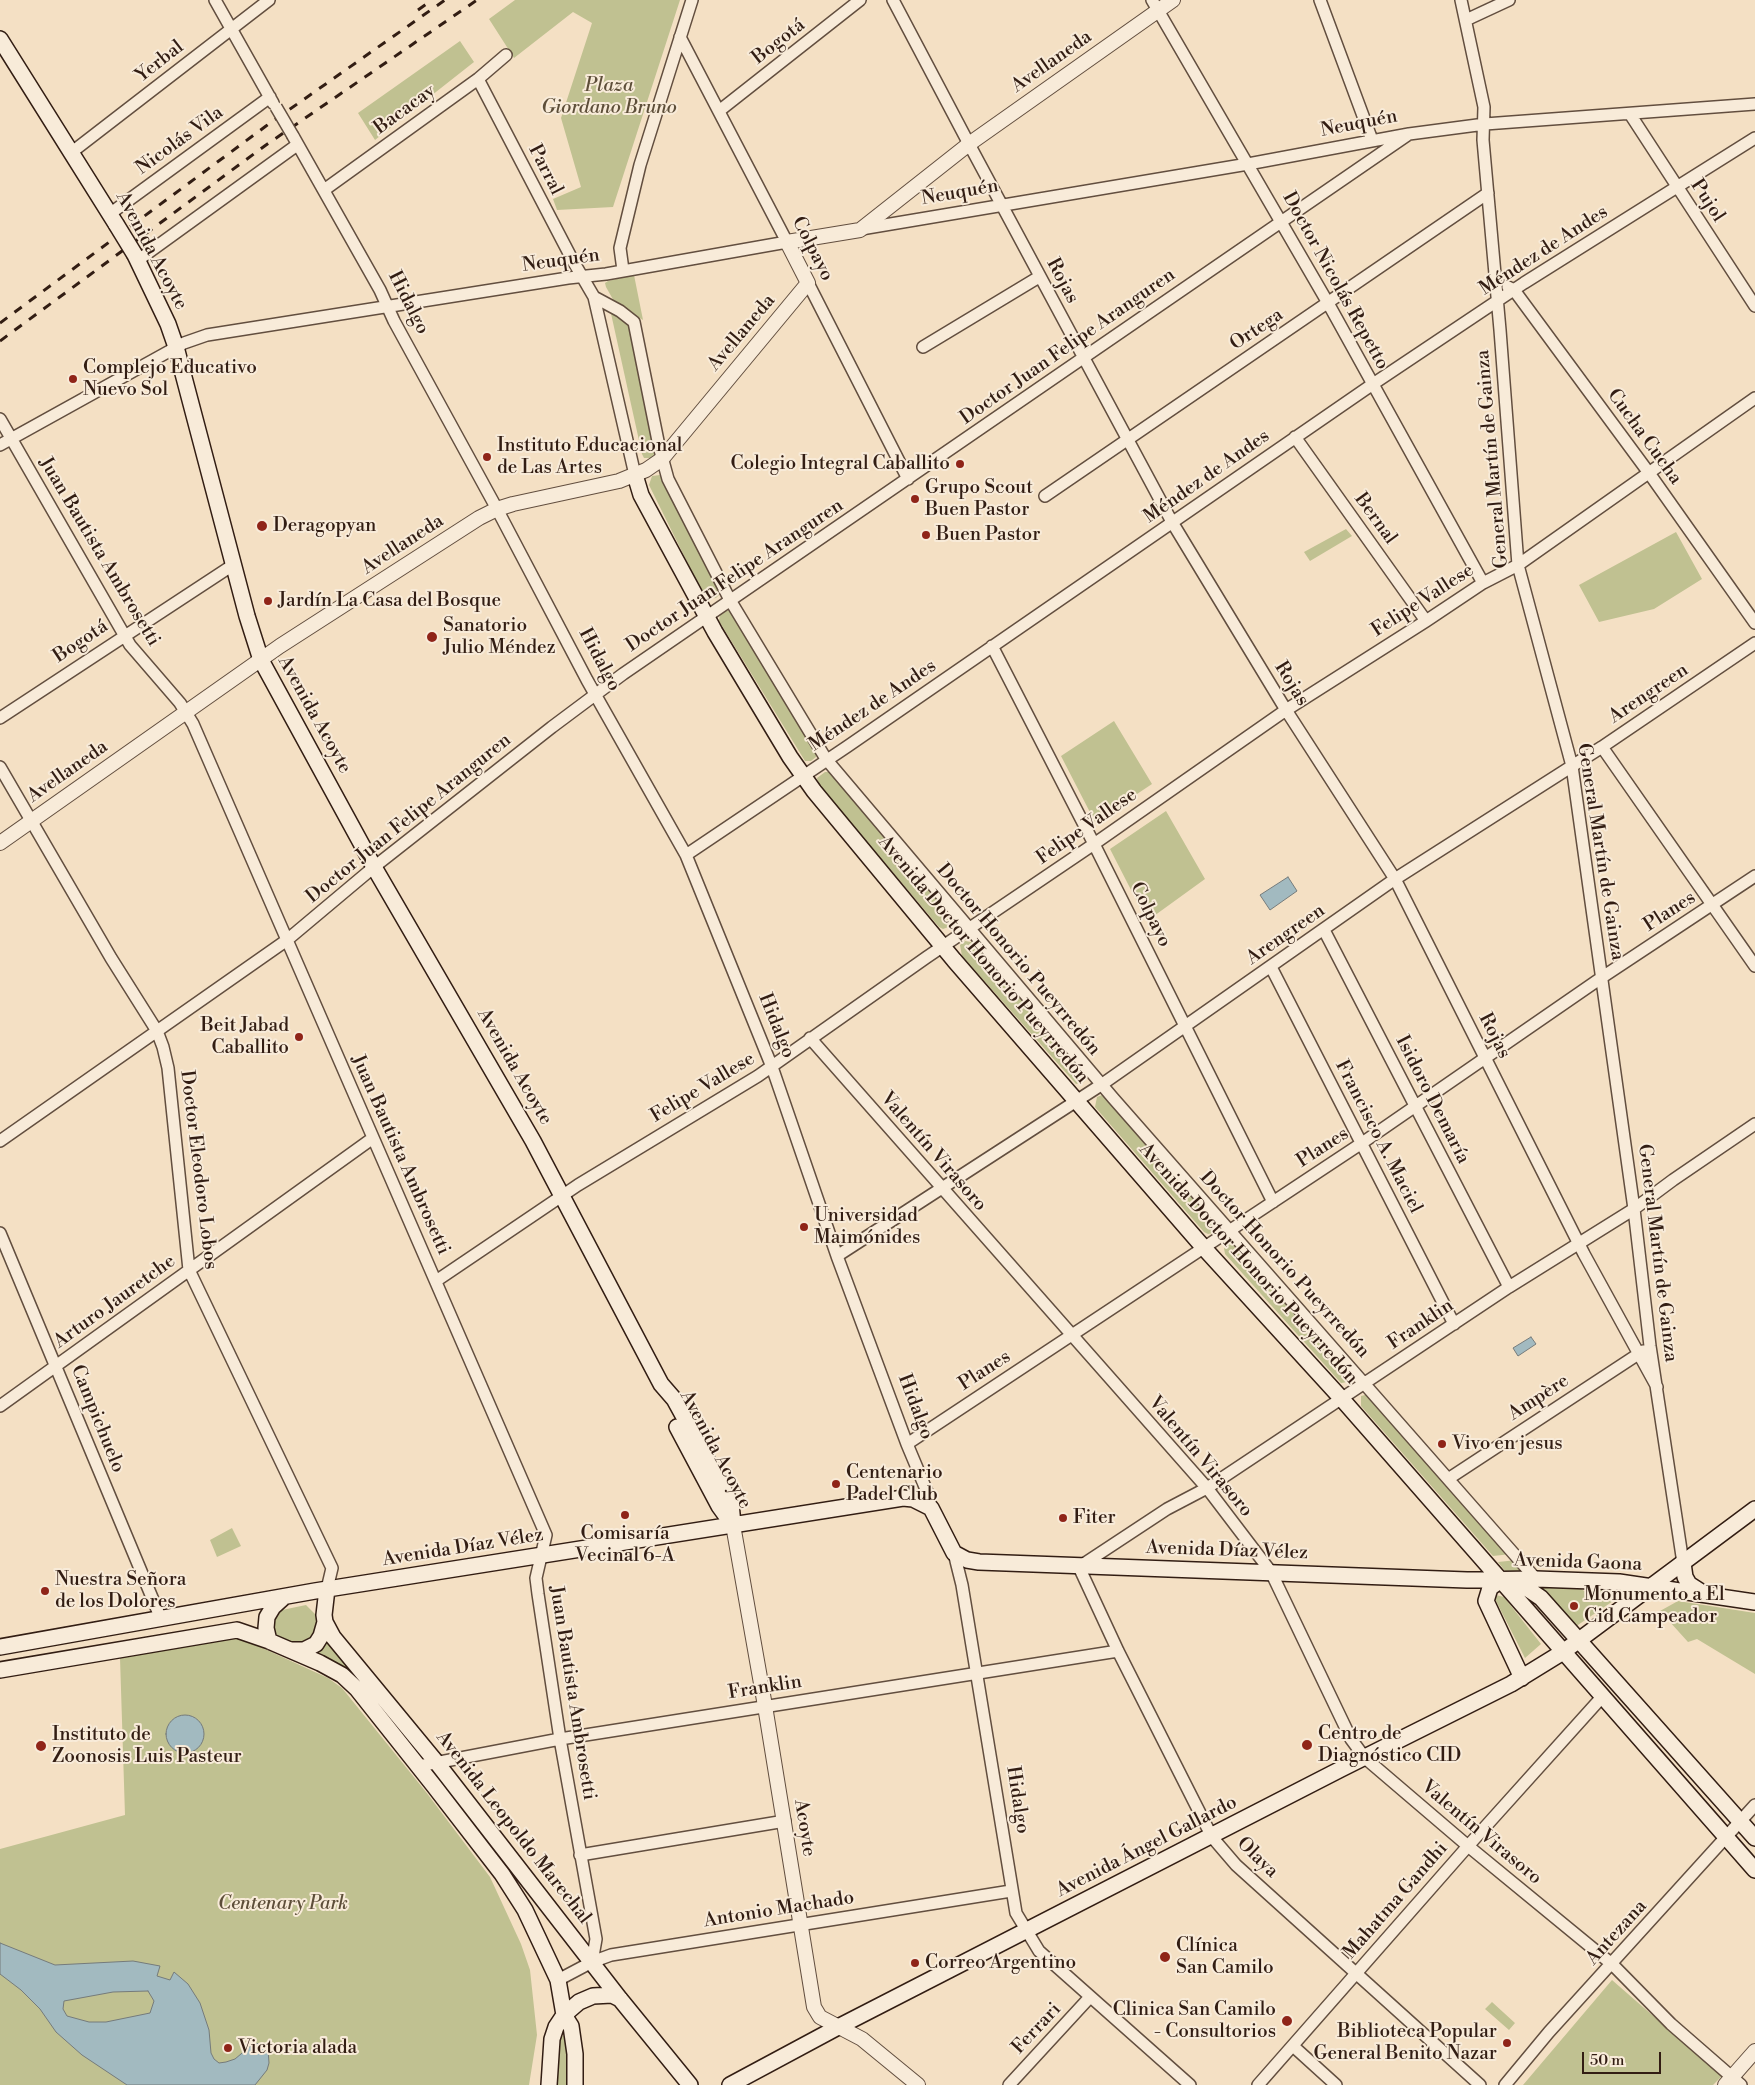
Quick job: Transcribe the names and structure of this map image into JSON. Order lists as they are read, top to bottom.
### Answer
{
  "streets": {
    "main road": [
      "Avenida Acoyte",
      "Hidalgo",
      "Avenida Doctor Honorio Pueyrredón",
      "Avenida Díaz Vélez",
      "Avenida Gaona",
      "Avenida Leopoldo Marechal",
      "Avenida Ángel Gallardo"
    ],
    "street": [
      "Bogotá",
      "Yerbal",
      "Avellaneda",
      "Bacacay",
      "Neuquén",
      "Nicolás Vila",
      "Parral",
      "Pujol",
      "Colpayo",
      "Méndez de Andes",
      "Rojas",
      "Doctor Nicolás Repetto",
      "Ortega",
      "Doctor Juan Felipe Aranguren",
      "Cucha Cucha",
      "General Martín de Gainza",
      "Bernal",
      "Juan Bautista Ambrosetti",
      "Felipe Vallese",
      "Arengreen",
      "Planes",
      "Doctor Honorio Pueyrredón",
      "Isidoro Demaría",
      "Francisco A. Maciel",
      "Valentín Virasoro",
      "Doctor Eleodoro Lobos",
      "Arturo Jauretche",
      "Franklin",
      "Ampère",
      "Campichuelo",
      "Acoyte",
      "Olaya",
      "Mahatma Gandhi",
      "Antonio Machado",
      "Antezana",
      "Ferrari"
    ]
  },
  "crossings": [
    ["Bogotá", "Colpayo"],
    ["Bogotá", "Avenida Acoyte"],
    ["Bogotá", "Juan Bautista Ambrosetti"],
    ["Yerbal", "Avenida Acoyte"],
    ["Yerbal", "Hidalgo"],
    ["Avellaneda", "Neuquén"],
    ["Avellaneda", "Colpayo"],
    ["Avellaneda", "Avenida Acoyte"],
    ["Avellaneda", "Rojas"],
    ["Avellaneda", "Doctor Nicolás Repetto"],
    ["Avellaneda", "Hidalgo"],
    ["Avellaneda", "Juan Bautista Ambrosetti"],
    ["Avellaneda", "Avenida Doctor Honorio Pueyrredón"],
    ["Avellaneda", "Doctor Honorio Pueyrredón"],
    ["Avellaneda", "Doctor Eleodoro Lobos"],
    ["Bacacay", "Parral"],
    ["Bacacay", "Hidalgo"],
    ["Neuquén", "Parral"],
    ["Neuquén", "Pujol"],
    ["Neuquén", "Colpayo"],
    ["Neuquén", "Avenida Acoyte"],
    ["Neuquén", "Rojas"],
    ["Neuquén", "Doctor Nicolás Repetto"],
    ["Neuquén", "Hidalgo"],
    ["Neuquén", "Doctor Juan Felipe Aranguren"],
    ["Neuquén", "General Martín de Gainza"],
    ["Neuquén", "Juan Bautista Ambrosetti"],
    ["Neuquén", "Avenida Doctor Honorio Pueyrredón"],
    ["Nicolás Vila", "Avenida Acoyte"],
    ["Nicolás Vila", "Hidalgo"],
    ["Parral", "Avenida Doctor Honorio Pueyrredón"],
    ["Pujol", "Méndez de Andes"],
    ["Colpayo", "Méndez de Andes"],
    ["Colpayo", "Doctor Juan Felipe Aranguren"],
    ["Colpayo", "Felipe Vallese"],
    ["Colpayo", "Arengreen"],
    ["Colpayo", "Planes"],
    ["Avenida Acoyte", "Doctor Juan Felipe Aranguren"],
    ["Avenida Acoyte", "Felipe Vallese"],
    ["Avenida Acoyte", "Avenida Díaz Vélez"],
    ["Avenida Acoyte", "Acoyte"],
    ["Méndez de Andes", "Rojas"],
    ["Méndez de Andes", "Doctor Nicolás Repetto"],
    ["Méndez de Andes", "Hidalgo"],
    ["Méndez de Andes", "Cucha Cucha"],
    ["Méndez de Andes", "General Martín de Gainza"],
    ["Méndez de Andes", "Bernal"],
    ["Méndez de Andes", "Avenida Doctor Honorio Pueyrredón"],
    ["Méndez de Andes", "Doctor Honorio Pueyrredón"],
    ["Rojas", "Ortega"],
    ["Rojas", "Doctor Juan Felipe Aranguren"],
    ["Rojas", "General Martín de Gainza"],
    ["Rojas", "Felipe Vallese"],
    ["Rojas", "Arengreen"],
    ["Rojas", "Planes"],
    ["Rojas", "Franklin"],
    ["Rojas", "Ampère"],
    ["Doctor Nicolás Repetto", "Ortega"],
    ["Doctor Nicolás Repetto", "Doctor Juan Felipe Aranguren"],
    ["Doctor Nicolás Repetto", "Felipe Vallese"],
    ["Hidalgo", "Doctor Juan Felipe Aranguren"],
    ["Hidalgo", "Felipe Vallese"],
    ["Hidalgo", "Arengreen"],
    ["Hidalgo", "Planes"],
    ["Hidalgo", "Franklin"],
    ["Hidalgo", "Avenida Díaz Vélez"],
    ["Hidalgo", "Avenida Ángel Gallardo"],
    ["Hidalgo", "Antonio Machado"],
    ["Hidalgo", "Ferrari"],
    ["Ortega", "General Martín de Gainza"],
    ["Doctor Juan Felipe Aranguren", "Juan Bautista Ambrosetti"],
    ["Doctor Juan Felipe Aranguren", "Avenida Doctor Honorio Pueyrredón"],
    ["Doctor Juan Felipe Aranguren", "Doctor Honorio Pueyrredón"],
    ["Doctor Juan Felipe Aranguren", "Doctor Eleodoro Lobos"],
    ["Cucha Cucha", "General Martín de Gainza"],
    ["Cucha Cucha", "Felipe Vallese"],
    ["General Martín de Gainza", "Felipe Vallese"],
    ["General Martín de Gainza", "Arengreen"],
    ["General Martín de Gainza", "Planes"],
    ["General Martín de Gainza", "Franklin"],
    ["General Martín de Gainza", "Ampère"],
    ["General Martín de Gainza", "Avenida Gaona"],
    ["Bernal", "Felipe Vallese"],
    ["Juan Bautista Ambrosetti", "Felipe Vallese"],
    ["Juan Bautista Ambrosetti", "Arturo Jauretche"],
    ["Juan Bautista Ambrosetti", "Franklin"],
    ["Juan Bautista Ambrosetti", "Avenida Díaz Vélez"],
    ["Juan Bautista Ambrosetti", "Avenida Leopoldo Marechal"],
    ["Juan Bautista Ambrosetti", "Antonio Machado"],
    ["Felipe Vallese", "Avenida Doctor Honorio Pueyrredón"],
    ["Felipe Vallese", "Doctor Honorio Pueyrredón"],
    ["Felipe Vallese", "Valentín Virasoro"],
    ["Arengreen", "Avenida Doctor Honorio Pueyrredón"],
    ["Arengreen", "Doctor Honorio Pueyrredón"],
    ["Arengreen", "Isidoro Demaría"],
    ["Arengreen", "Francisco A. Maciel"],
    ["Arengreen", "Valentín Virasoro"],
    ["Planes", "Avenida Doctor Honorio Pueyrredón"],
    ["Planes", "Doctor Honorio Pueyrredón"],
    ["Planes", "Isidoro Demaría"],
    ["Planes", "Francisco A. Maciel"],
    ["Planes", "Valentín Virasoro"],
    ["Avenida Doctor Honorio Pueyrredón", "Doctor Honorio Pueyrredón"],
    ["Avenida Doctor Honorio Pueyrredón", "Franklin"],
    ["Avenida Doctor Honorio Pueyrredón", "Avenida Díaz Vélez"],
    ["Avenida Doctor Honorio Pueyrredón", "Avenida Gaona"],
    ["Avenida Doctor Honorio Pueyrredón", "Avenida Ángel Gallardo"],
    ["Avenida Doctor Honorio Pueyrredón", "Mahatma Gandhi"],
    ["Avenida Doctor Honorio Pueyrredón", "Antezana"],
    ["Doctor Honorio Pueyrredón", "Franklin"],
    ["Doctor Honorio Pueyrredón", "Ampère"],
    ["Doctor Honorio Pueyrredón", "Avenida Gaona"],
    ["Isidoro Demaría", "Franklin"],
    ["Francisco A. Maciel", "Franklin"],
    ["Valentín Virasoro", "Franklin"],
    ["Valentín Virasoro", "Avenida Díaz Vélez"],
    ["Valentín Virasoro", "Avenida Ángel Gallardo"],
    ["Valentín Virasoro", "Mahatma Gandhi"],
    ["Valentín Virasoro", "Antezana"],
    ["Doctor Eleodoro Lobos", "Arturo Jauretche"],
    ["Doctor Eleodoro Lobos", "Avenida Díaz Vélez"],
    ["Doctor Eleodoro Lobos", "Avenida Leopoldo Marechal"],
    ["Arturo Jauretche", "Campichuelo"],
    ["Franklin", "Avenida Díaz Vélez"],
    ["Franklin", "Avenida Leopoldo Marechal"],
    ["Franklin", "Acoyte"],
    ["Franklin", "Olaya"],
    ["Campichuelo", "Avenida Díaz Vélez"],
    ["Avenida Díaz Vélez", "Avenida Gaona"],
    ["Avenida Díaz Vélez", "Avenida Leopoldo Marechal"],
    ["Avenida Díaz Vélez", "Acoyte"],
    ["Avenida Díaz Vélez", "Olaya"],
    ["Avenida Gaona", "Avenida Ángel Gallardo"],
    ["Avenida Leopoldo Marechal", "Antonio Machado"],
    ["Acoyte", "Avenida Ángel Gallardo"],
    ["Acoyte", "Antonio Machado"],
    ["Avenida Ángel Gallardo", "Olaya"],
    ["Olaya", "Mahatma Gandhi"]
  ],
  "parks": ["Plaza Giordano Bruno", "Centenary Park"],
  "places": [
    "Complejo Educativo Nuevo Sol",
    "Instituto Educacional de Las Artes",
    "Colegio Integral Caballito",
    "Grupo Scout Buen Pastor",
    "Deragopyan",
    "Buen Pastor",
    "Jardín La Casa del Bosque",
    "Sanatorio Julio Méndez",
    "Beit Jabad Caballito",
    "Universidad Maimónides",
    "Vivo en jesus",
    "Centenario Padel Club",
    "Comisaría Vecinal 6-A",
    "Fiter",
    "Nuestra Señora de los Dolores",
    "Monumento a El Cid Campeador",
    "Centro de Diagnóstico CID",
    "Instituto de Zoonosis Luis Pasteur",
    "Clínica San Camilo",
    "Correo Argentino",
    "Clinica San Camilo - Consultorios",
    "Biblioteca Popular General Benito Nazar",
    "Victoria alada"
  ],
  "scale_bar": "50 m"
}
